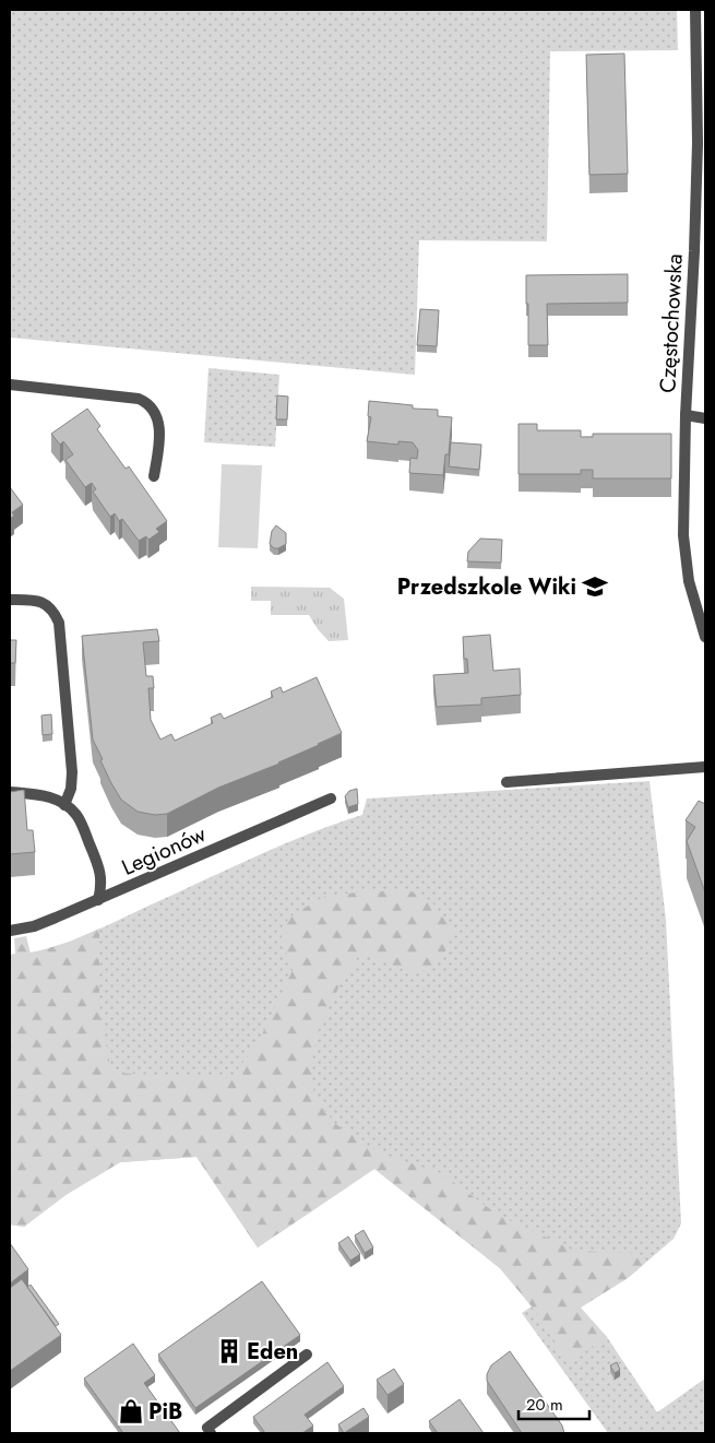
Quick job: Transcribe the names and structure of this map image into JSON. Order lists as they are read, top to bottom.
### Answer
{
  "streets": {
    "street": ["Częstochowska", "Legionów"]
  },
  "places": {
    "school or university": ["Przedszkole Wiki"],
    "building": ["Eden"],
    "shop": ["PiB"]
  },
  "scale_bar": "20 m"
}
